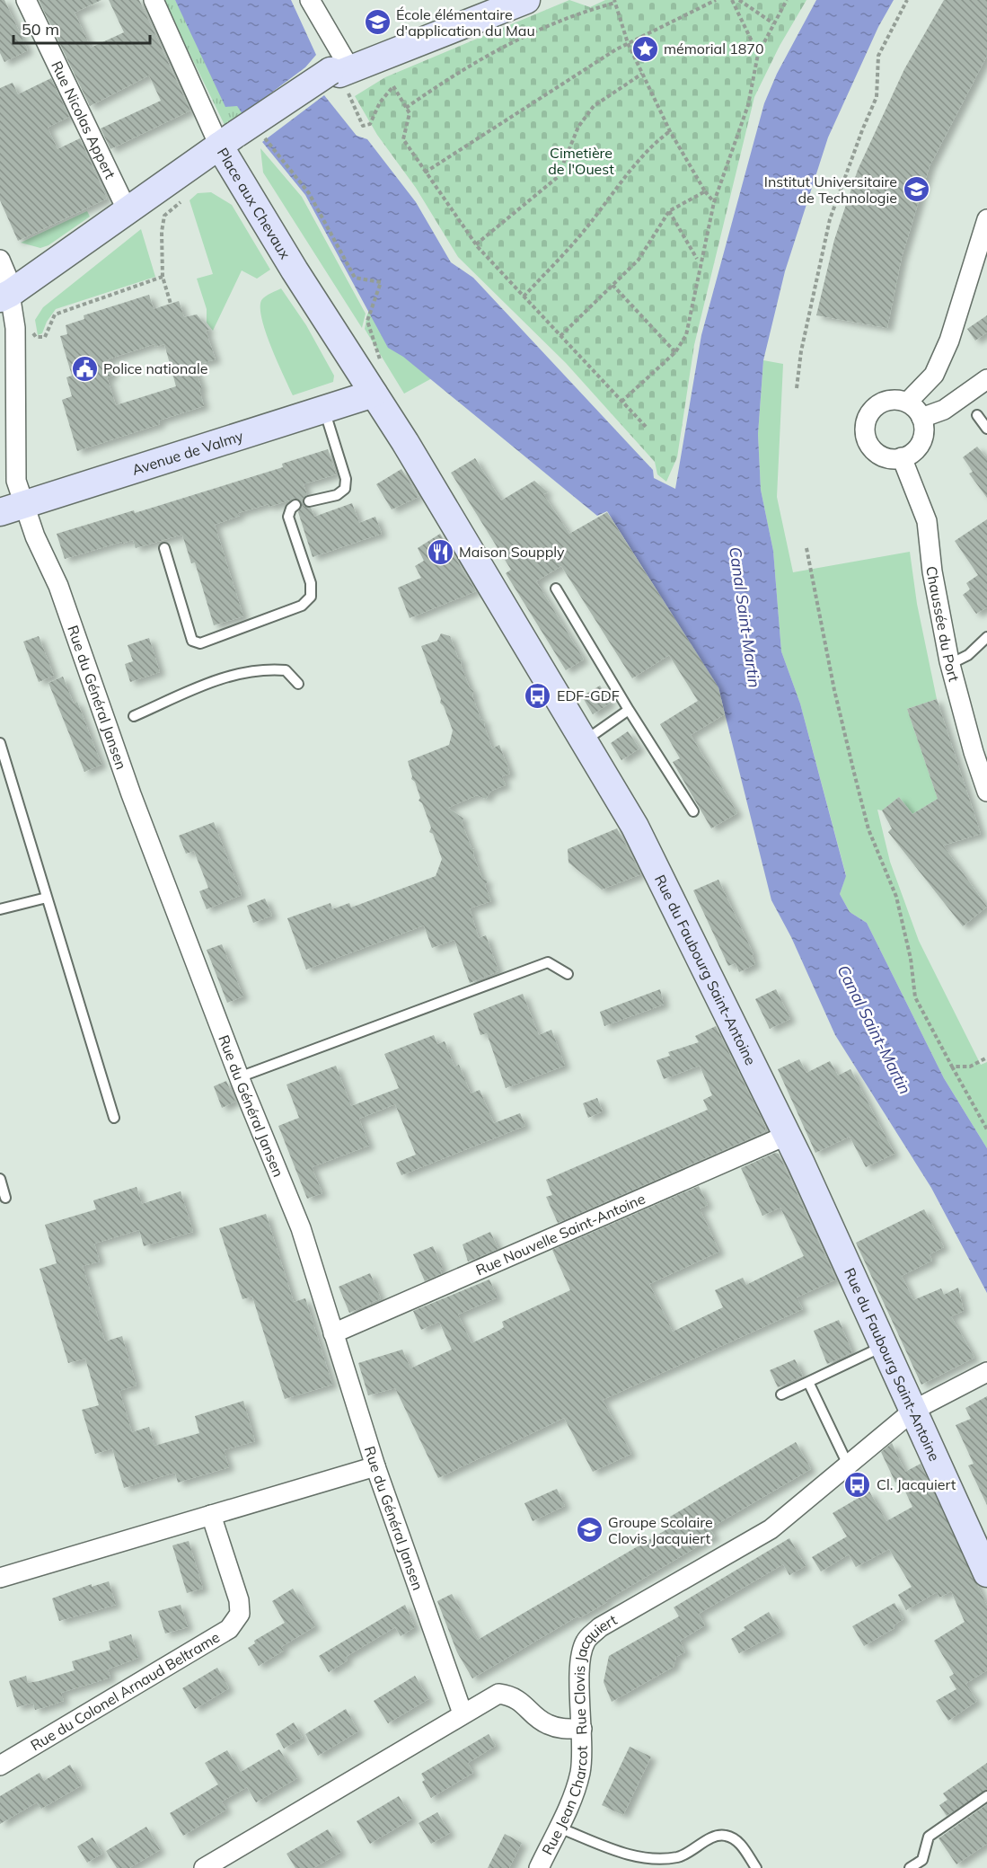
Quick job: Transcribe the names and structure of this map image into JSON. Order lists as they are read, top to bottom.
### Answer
{
  "streets": {
    "street": [
      "Rue Nicolas Appert",
      "Place aux Chevaux",
      "Avenue de Valmy",
      "Chaussée du Port",
      "Rue du Général Jansen",
      "Rue du Faubourg Saint-Antoine",
      "Rue Nouvelle Saint-Antoine",
      "Rue Clovis Jacquiert",
      "Rue du Colonel Arnaud Beltrame",
      "Rue Jean Charcot"
    ]
  },
  "crossings": [
    ["Rue Nicolas Appert", "Place aux Chevaux"],
    ["Place aux Chevaux", "Avenue de Valmy"],
    ["Place aux Chevaux", "Rue du Général Jansen"],
    ["Place aux Chevaux", "Rue du Faubourg Saint-Antoine"],
    ["Avenue de Valmy", "Rue du Général Jansen"],
    ["Avenue de Valmy", "Rue du Faubourg Saint-Antoine"],
    ["Rue du Général Jansen", "Rue Nouvelle Saint-Antoine"],
    ["Rue du Général Jansen", "Rue Clovis Jacquiert"],
    ["Rue du Faubourg Saint-Antoine", "Rue Nouvelle Saint-Antoine"],
    ["Rue du Faubourg Saint-Antoine", "Rue Clovis Jacquiert"],
    ["Rue Clovis Jacquiert", "Rue Jean Charcot"]
  ],
  "water": ["Canal Saint-Martin"],
  "parks": ["Cimetière de l'Ouest"],
  "places": {
    "school or university": ["École élémentaire d'application du Mau", "Institut Universitaire de Technologie", "Groupe Scolaire Clovis Jacquiert"],
    "place": ["mémorial 1870"],
    "public building": ["Police nationale"],
    "restaurant": ["Maison Soupply"],
    "bus stop": ["EDF-GDF", "Cl. Jacquiert"]
  },
  "scale_bar": "50 m"
}
